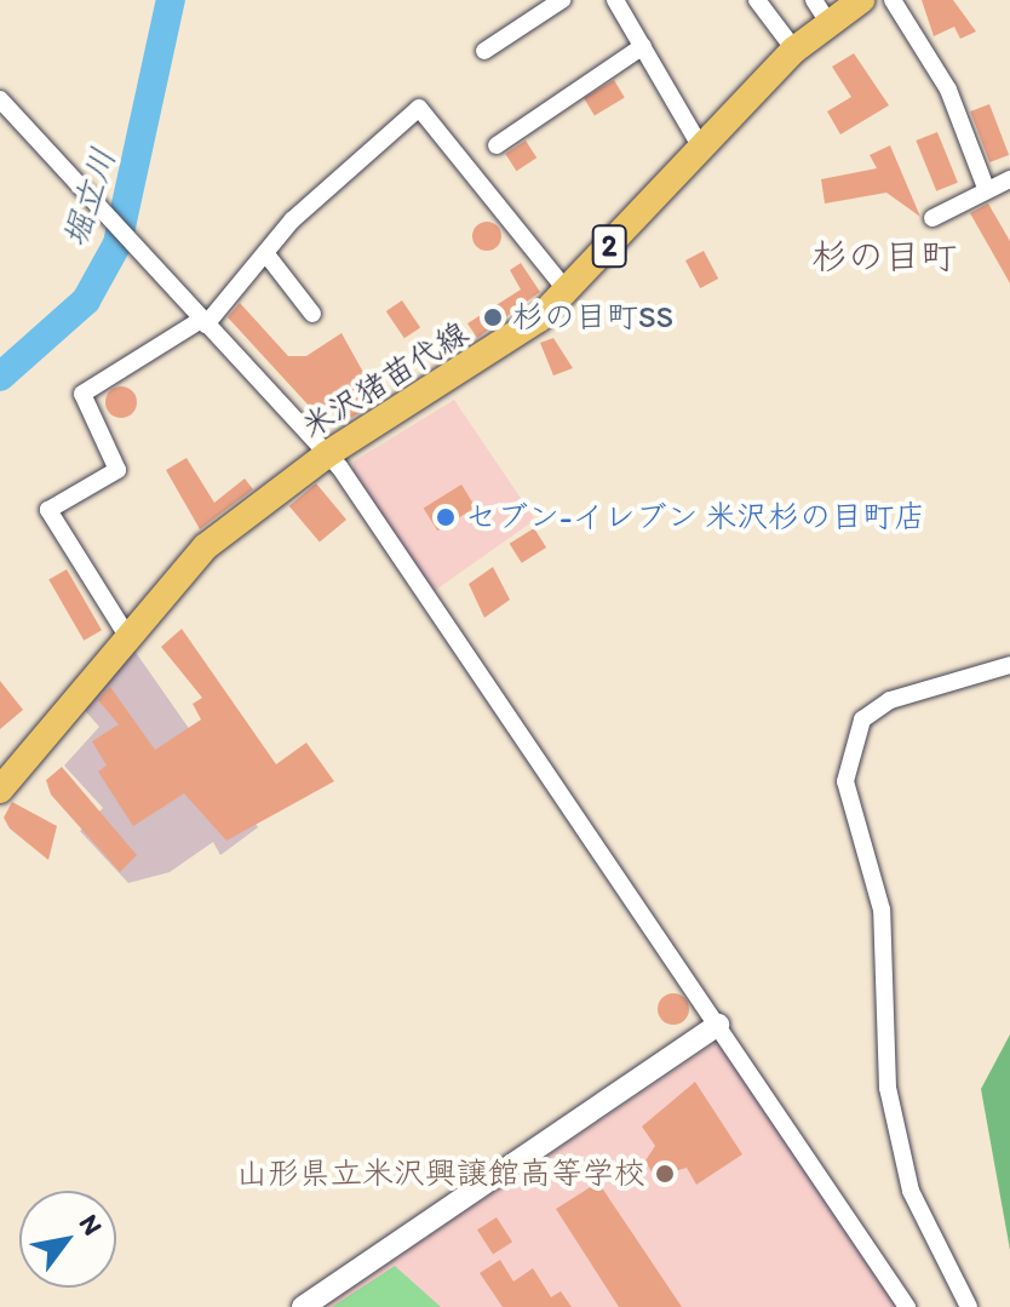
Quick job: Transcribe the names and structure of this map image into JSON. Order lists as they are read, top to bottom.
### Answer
{
  "streets": {
    "main road": ["2", "米沢猪苗代線"]
  },
  "districts": ["杉の目町"],
  "water": ["堀立川"],
  "places": ["杉の目町SS", "セブン-イレブン 米沢杉の目町店", "山形県立米沢興譲館高等学校"],
  "north": "top right"
}
